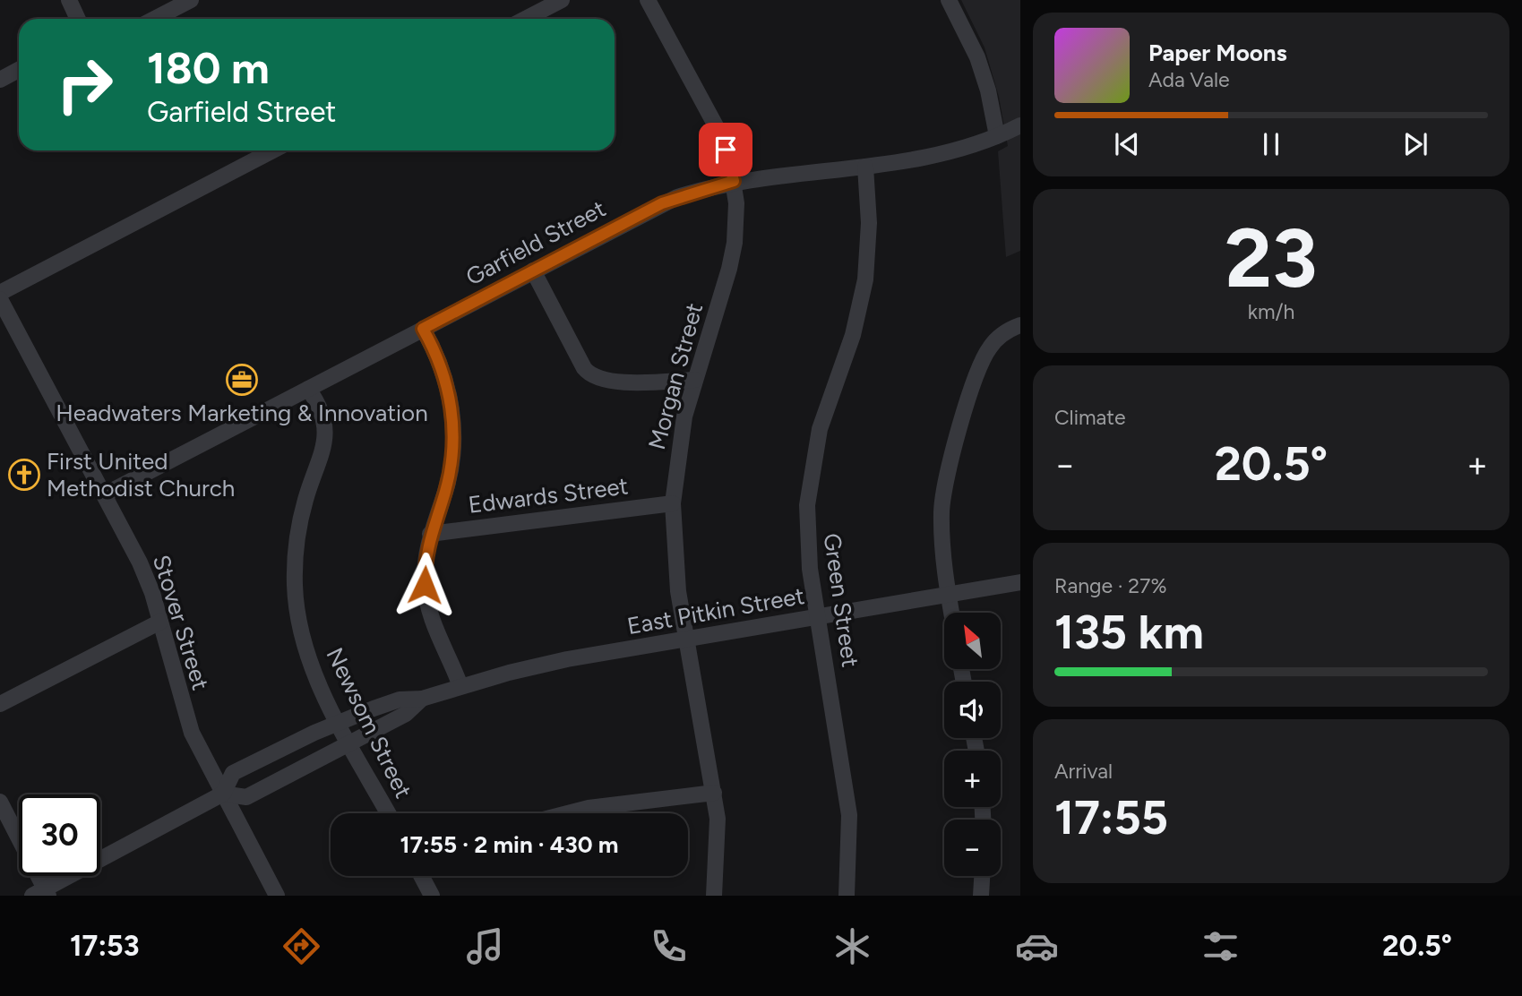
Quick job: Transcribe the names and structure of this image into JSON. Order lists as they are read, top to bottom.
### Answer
{
  "streets": {
    "street": [
      "Garfield Street",
      "Morgan Street",
      "Edwards Street",
      "Green Street",
      "East Pitkin Street",
      "Stover Street",
      "Newsom Street"
    ]
  },
  "crossings": [
    ["Garfield Street", "Morgan Street"],
    ["Garfield Street", "Green Street"],
    ["Garfield Street", "Stover Street"],
    ["Garfield Street", "Newsom Street"],
    ["Morgan Street", "Edwards Street"],
    ["Morgan Street", "East Pitkin Street"],
    ["Green Street", "East Pitkin Street"],
    ["East Pitkin Street", "Stover Street"],
    ["East Pitkin Street", "Newsom Street"]
  ],
  "places": {
    "office": ["Headwaters Marketing & Innovation"],
    "church": ["First United Methodist Church"]
  },
  "north": "top left",
  "page": {
    "turn": ["180 m", "Garfield Street"],
    "song": ["Paper Moons", "Ada Vale"],
    "tile": [
      ["23", "km/h"],
      "Climate",
      ["Range · 27%", "135 km"],
      ["Arrival", "17:55"]
    ],
    "heat": ["−", "20.5°", "+"],
    "map_buttons": ["+", "−"],
    "limit": "30",
    "trip": "17:55 · 2 min · 430 m",
    "tabs": ["17:53", "20.5°"]
  }
}
